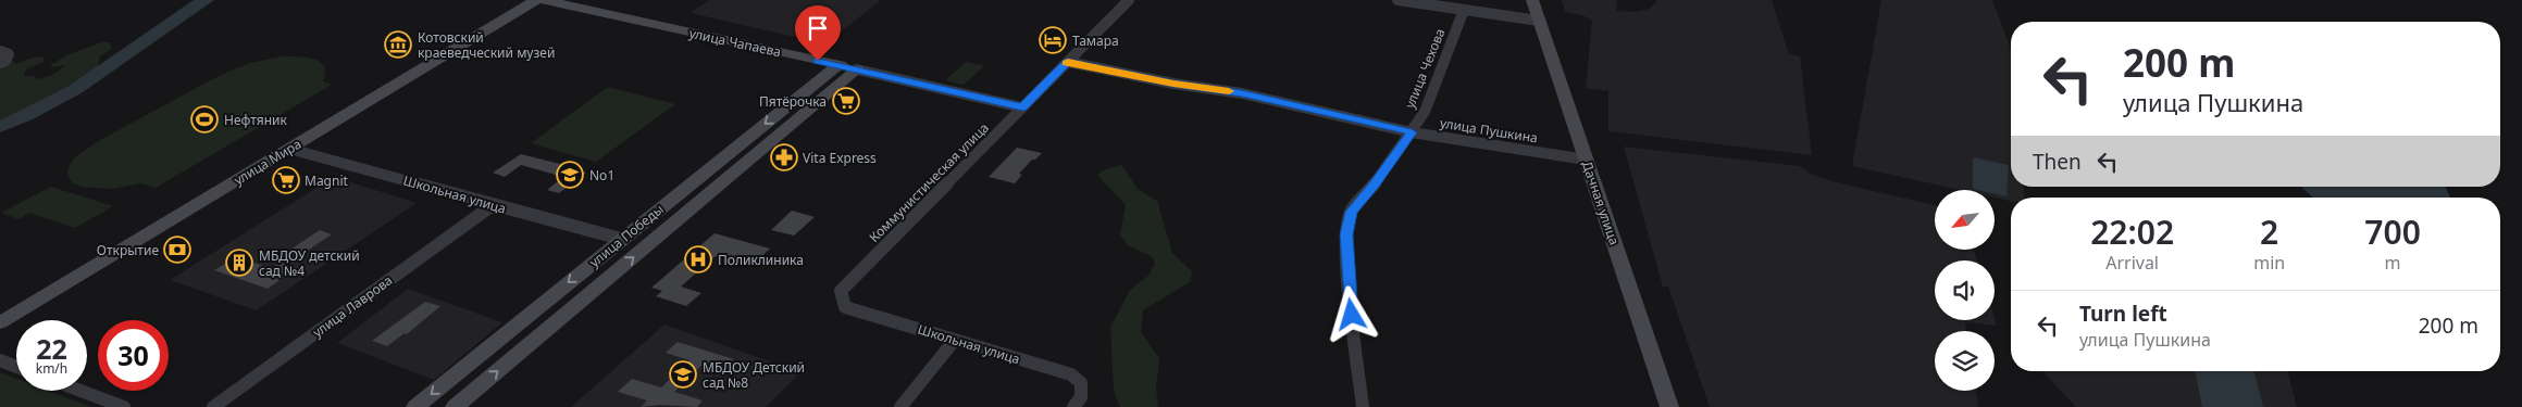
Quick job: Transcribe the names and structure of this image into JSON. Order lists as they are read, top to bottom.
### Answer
{
  "streets": {
    "street": [
      "улица Чапаева",
      "улица Чехова",
      "улица Пушкина",
      "улица Мира",
      "Коммунистическая улица",
      "Школьная улица",
      "Дачная улица",
      "улица Победы",
      "улица Лаврова"
    ]
  },
  "crossings": [
    ["улица Чапаева", "Коммунистическая улица"],
    ["улица Чапаева", "улица Победы"],
    ["улица Чехова", "улица Пушкина"],
    ["улица Пушкина", "Коммунистическая улица"],
    ["улица Пушкина", "Дачная улица"],
    ["улица Мира", "Школьная улица"],
    ["Коммунистическая улица", "Школьная улица"],
    ["Школьная улица", "улица Победы"],
    ["Школьная улица", "улица Лаврова"]
  ],
  "places": {
    "hotel": ["Тамара"],
    "museum": ["Котовский краеведческий музей"],
    "supermarket": ["Пятёрочка", "Magnit"],
    "sports": ["Нефтяник"],
    "pharmacy": ["Vita Express"],
    "school or university": ["No1", "МБДОУ Детский сад №8"],
    "bank": ["Открытие"],
    "hospital": ["Поликлиника"],
    "building": ["МБДОУ детский сад №4"]
  },
  "north": "bottom left",
  "page": {
    "turn": ["200 m", "улица Пушкина"],
    "then": "Then",
    "eta": [
      "22:02",
      "Arrival",
      "2",
      "min",
      "700",
      "m"
    ],
    "list": [
      {
        "name": "Turn left",
        "note": "улица Пушкина",
        "value": "200 m"
      }
    ],
    "speed": "22 km/h",
    "limit": "30"
  }
}
